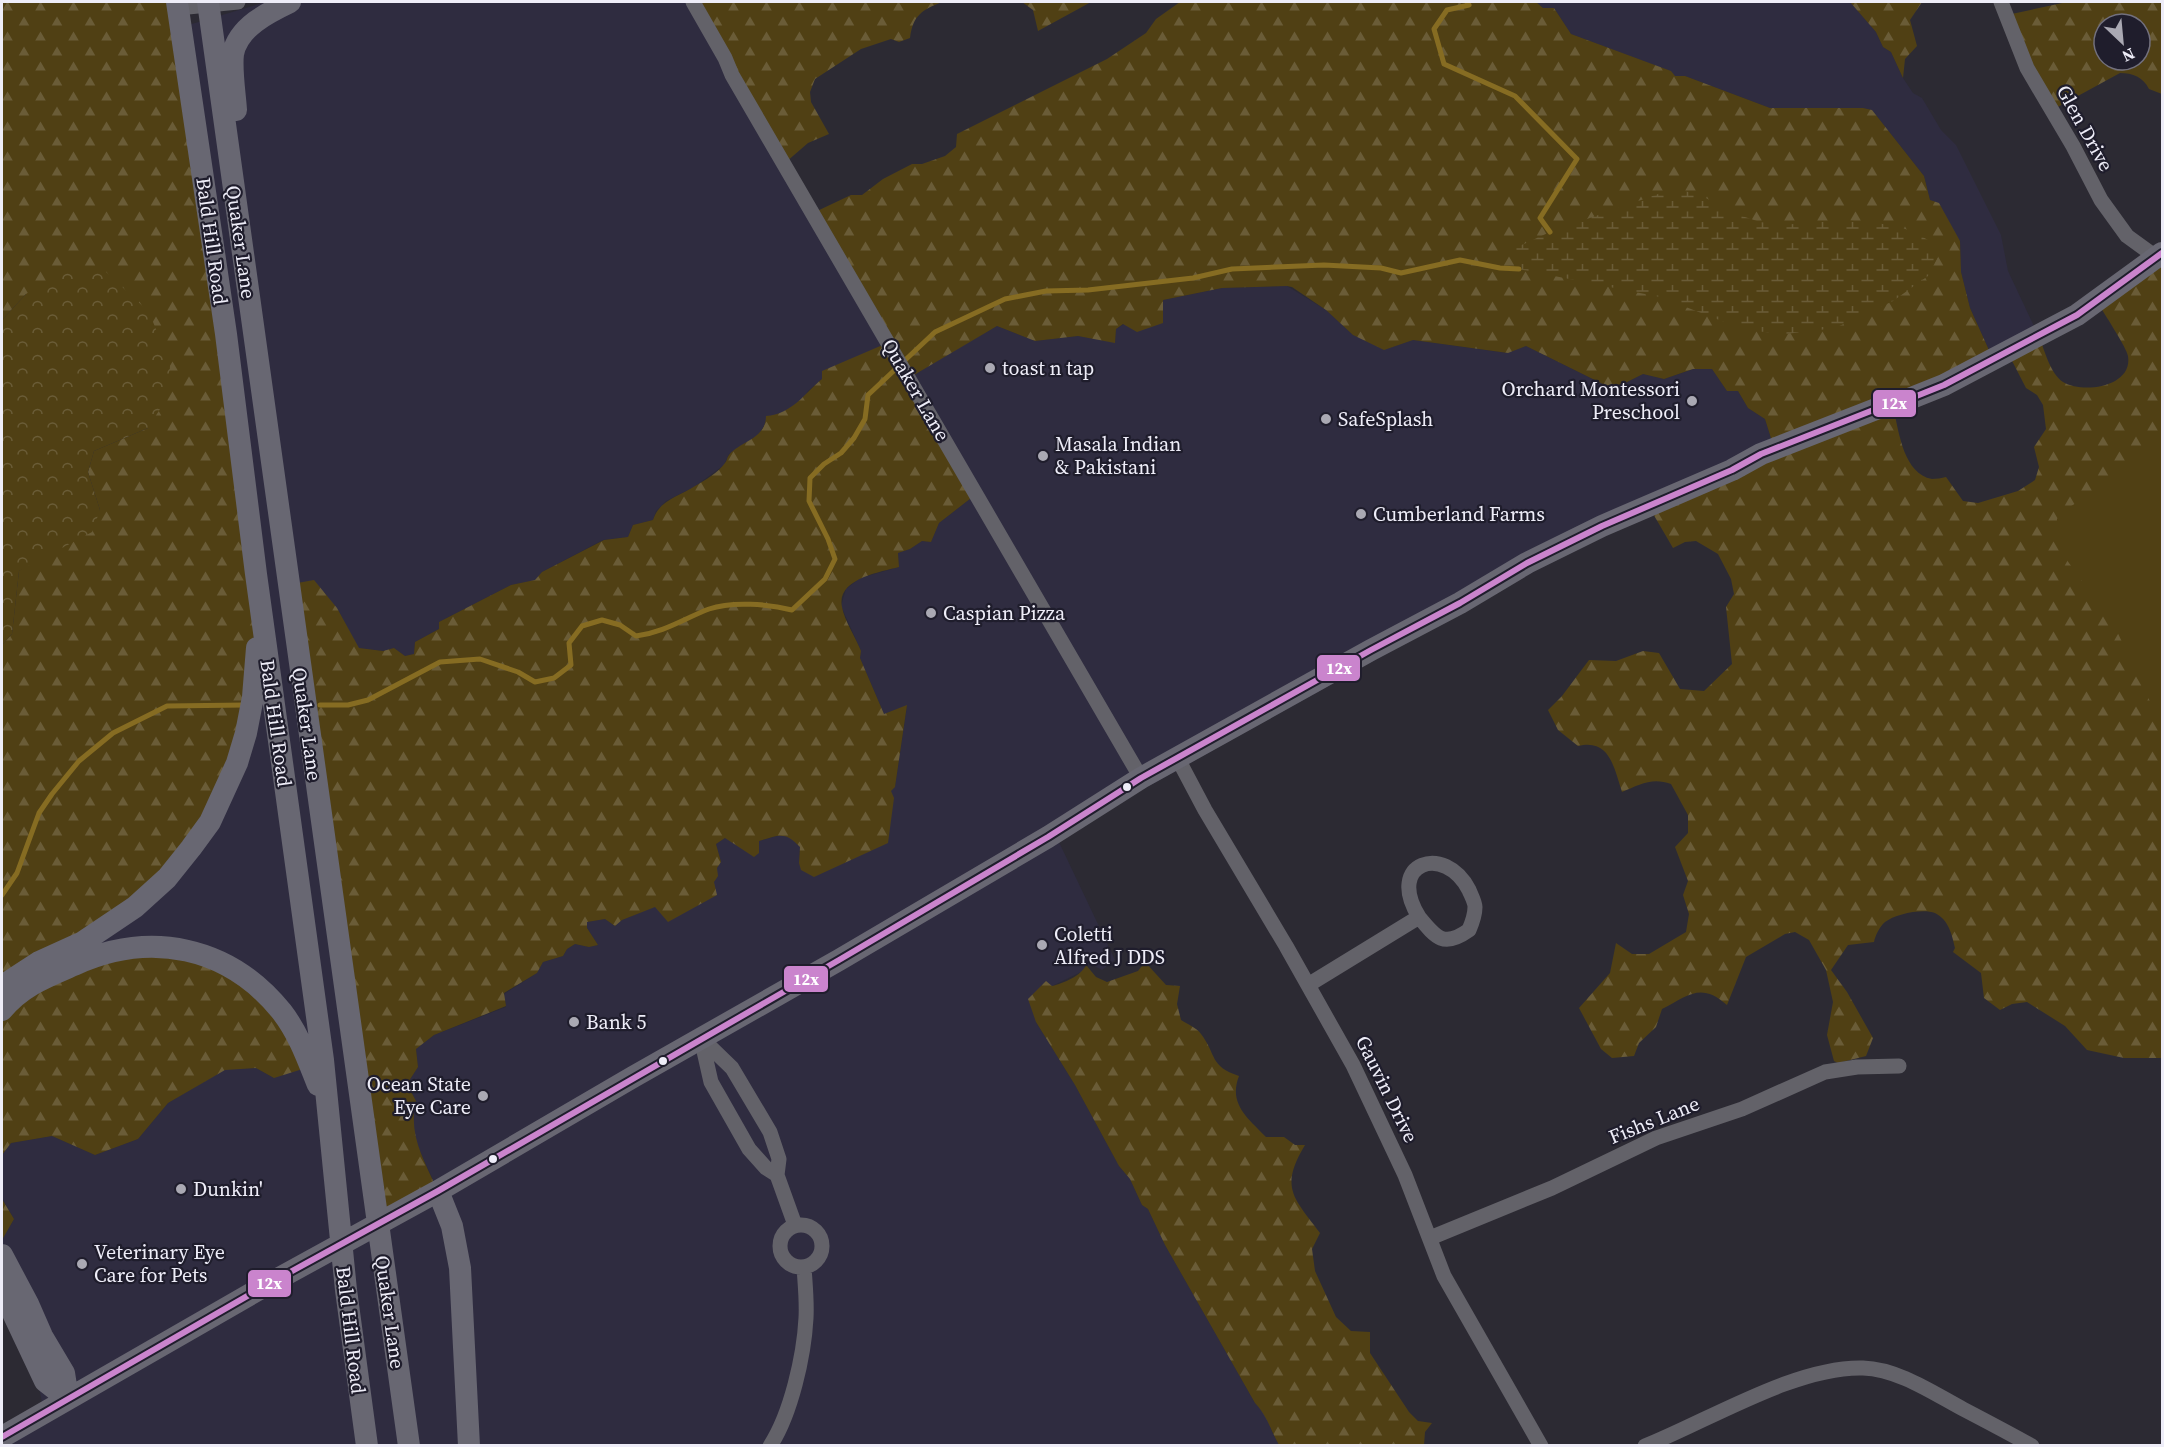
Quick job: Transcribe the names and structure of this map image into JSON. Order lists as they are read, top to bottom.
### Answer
{
  "streets": {
    "main road": ["Bald Hill Road", "Quaker Lane"],
    "street": ["Glen Drive", "Gauvin Drive", "Fishs Lane"]
  },
  "crossings": [
    ["Gauvin Drive", "Fishs Lane"]
  ],
  "places": [
    "toast n tap",
    "Orchard Montessori Preschool",
    "SafeSplash",
    "Masala Indian & Pakistani",
    "Cumberland Farms",
    "Caspian Pizza",
    "Coletti Alfred J DDS",
    "Bank 5",
    "Ocean State Eye Care",
    "Dunkin'",
    "Veterinary Eye Care for Pets"
  ],
  "lines": ["transit line 12x"],
  "north": "bottom right"
}
